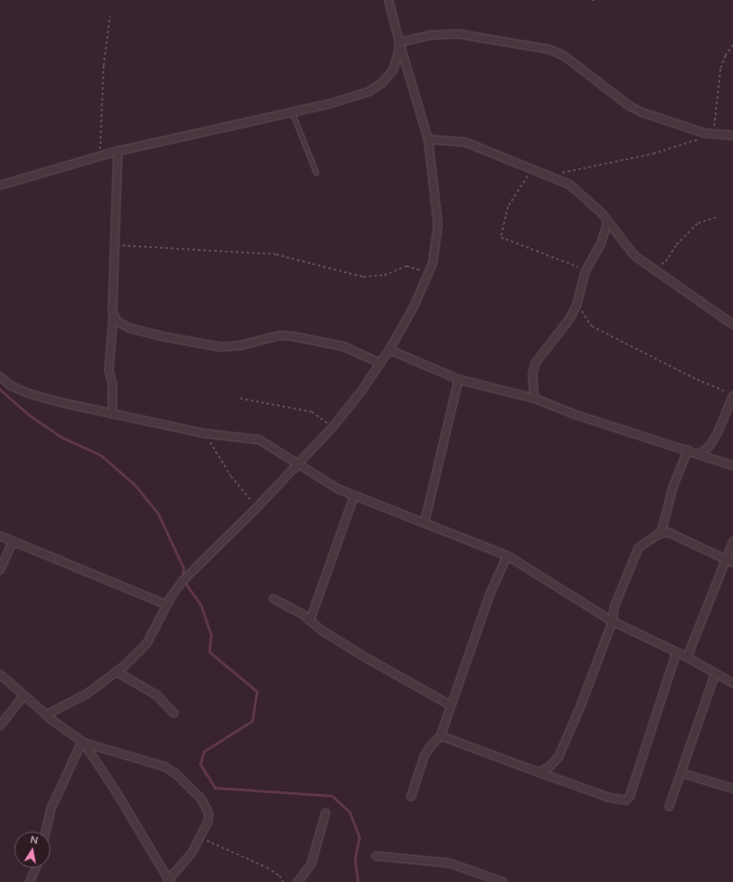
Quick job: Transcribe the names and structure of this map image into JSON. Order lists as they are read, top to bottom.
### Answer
{
  "north": "top"
}
